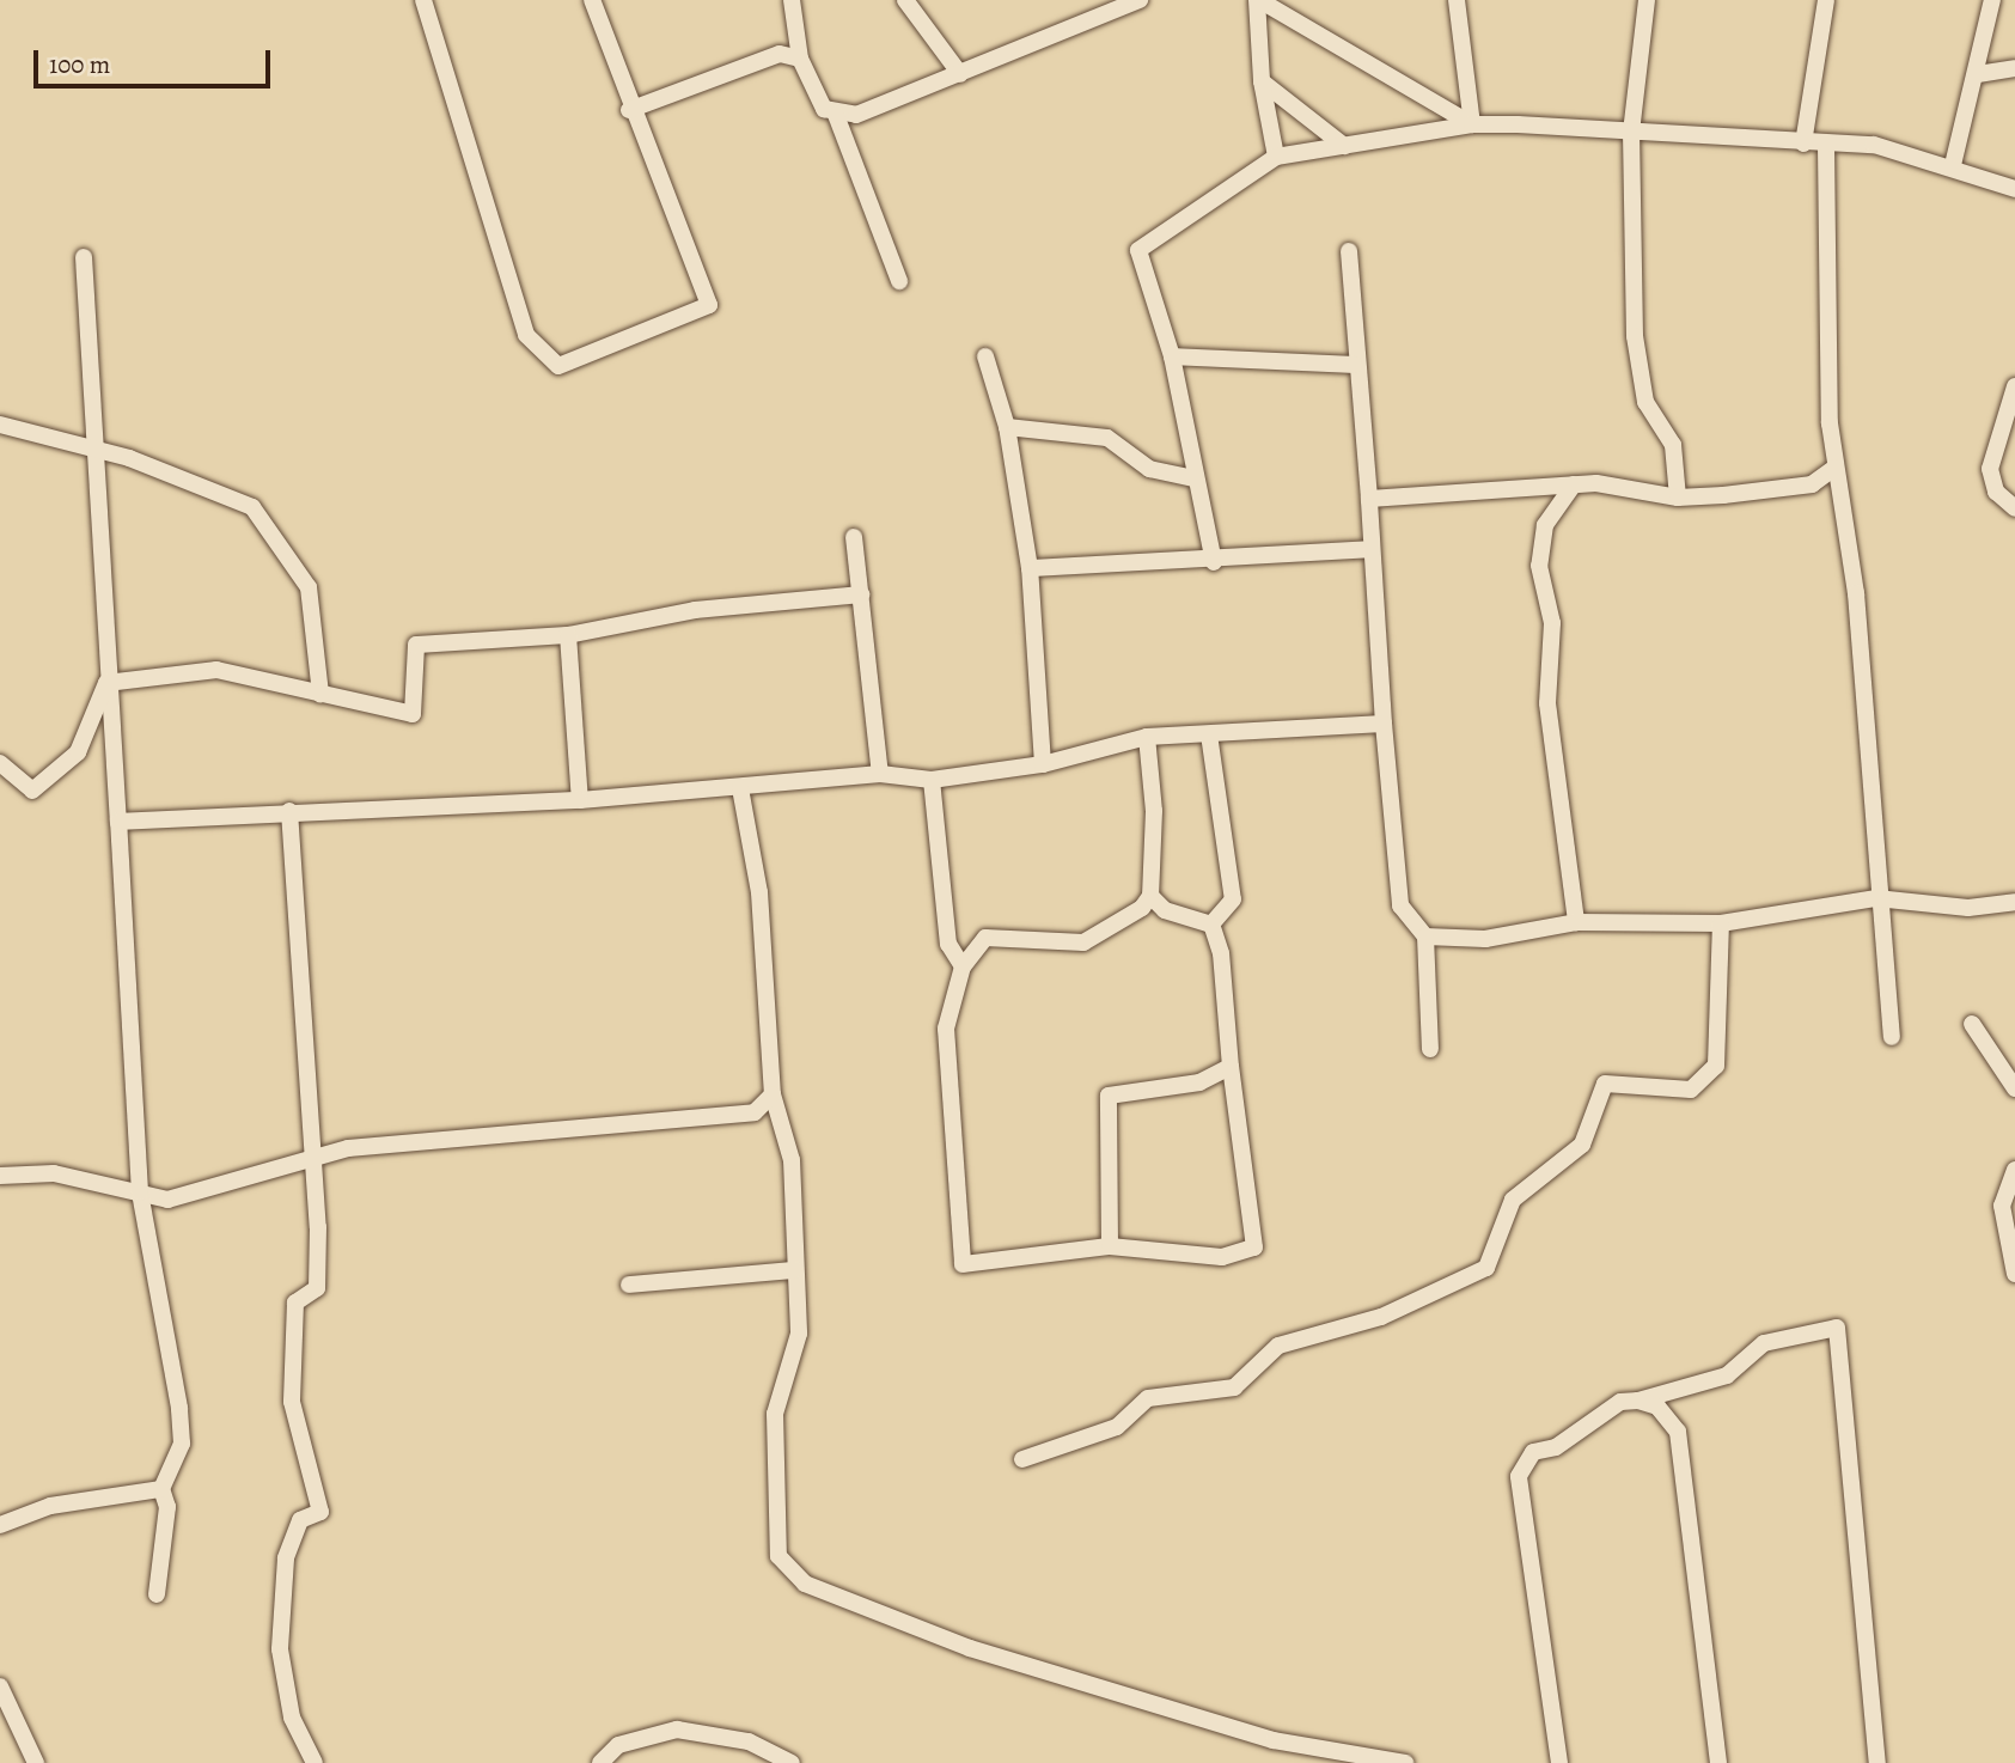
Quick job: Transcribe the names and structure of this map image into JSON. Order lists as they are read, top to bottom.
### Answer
{
  "scale_bar": "100 m"
}
